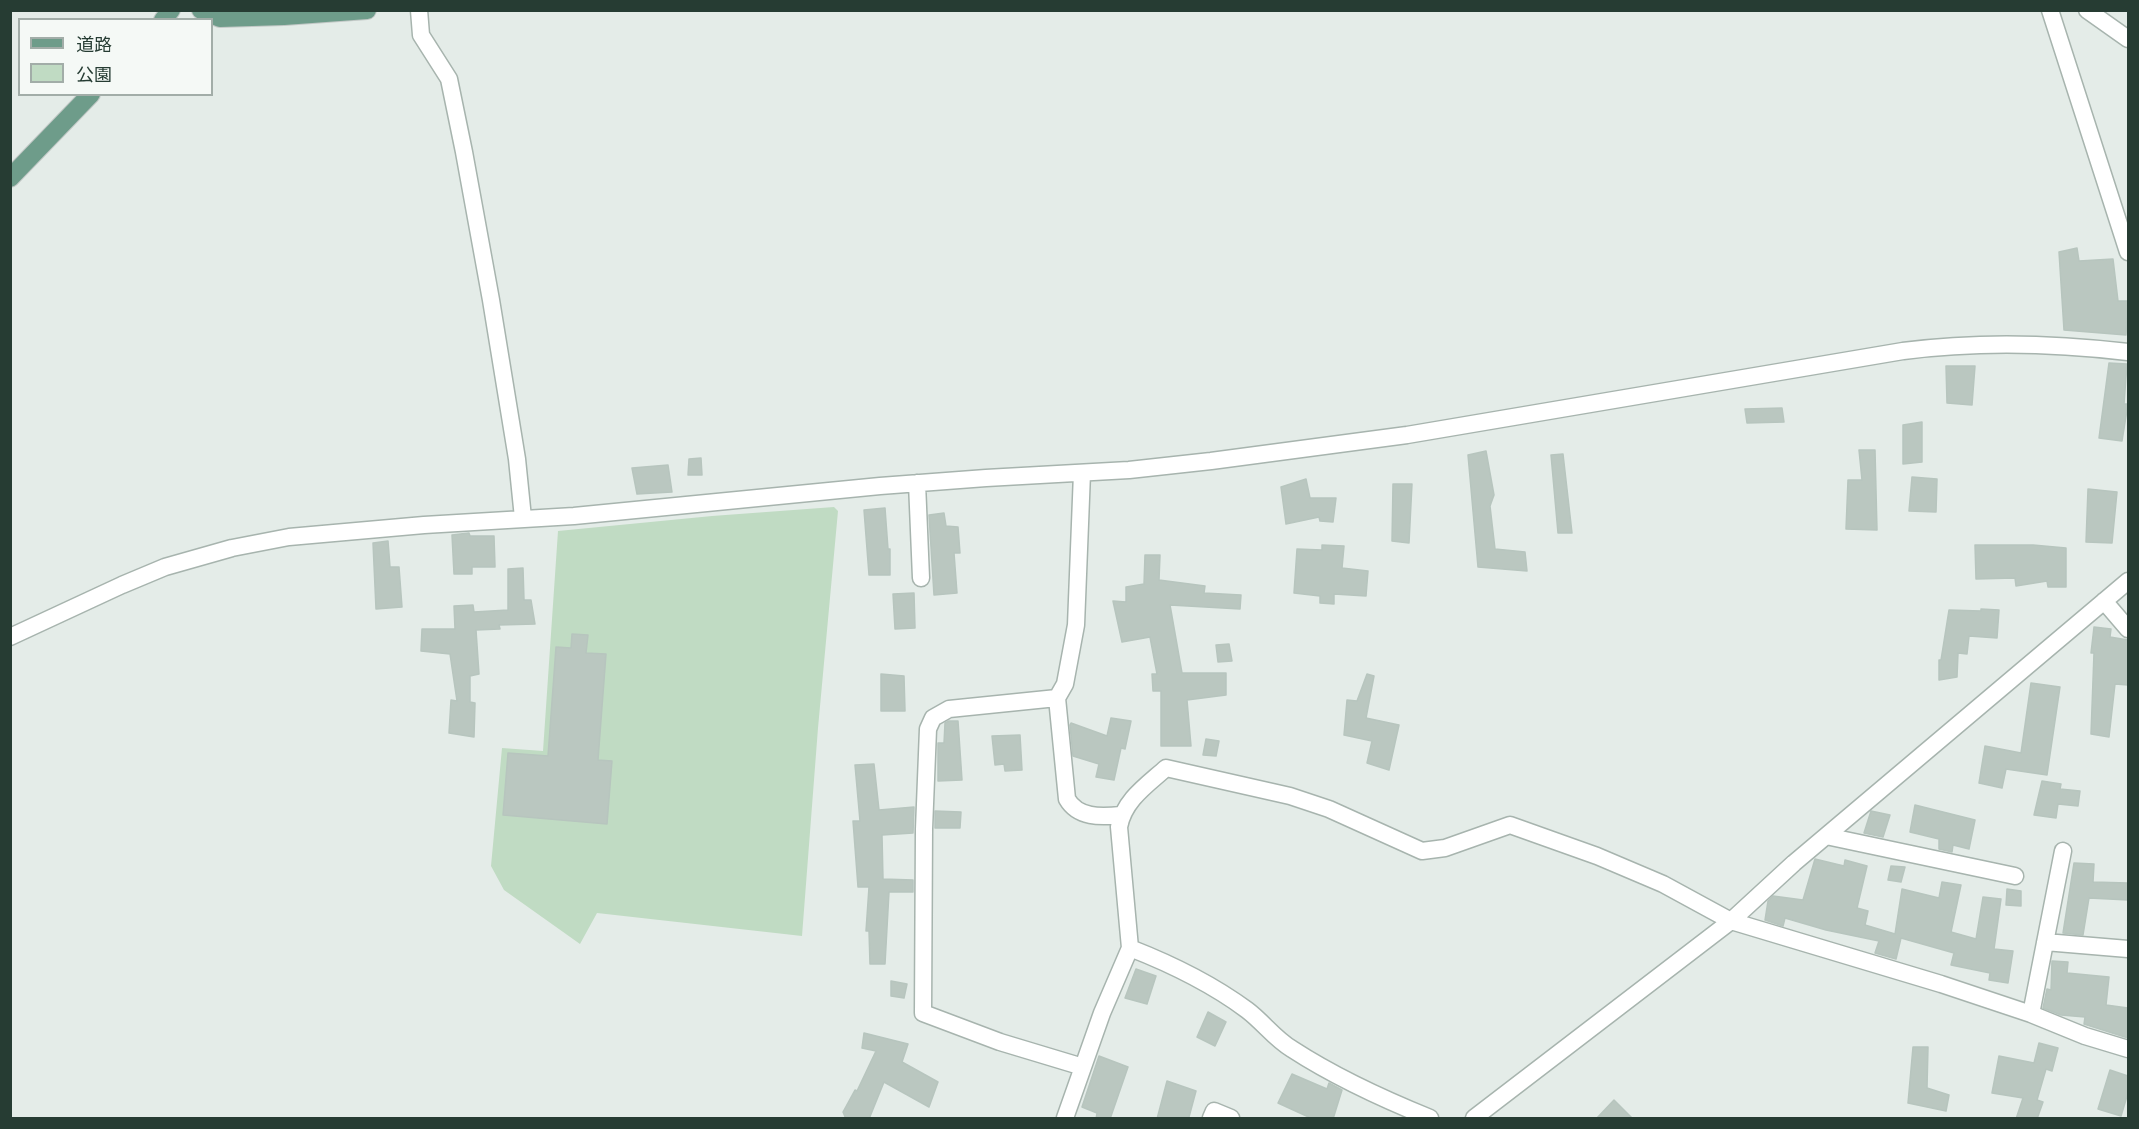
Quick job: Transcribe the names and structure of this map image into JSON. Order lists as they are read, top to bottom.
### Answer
{
  "legend": ["道路", "公園"]
}
